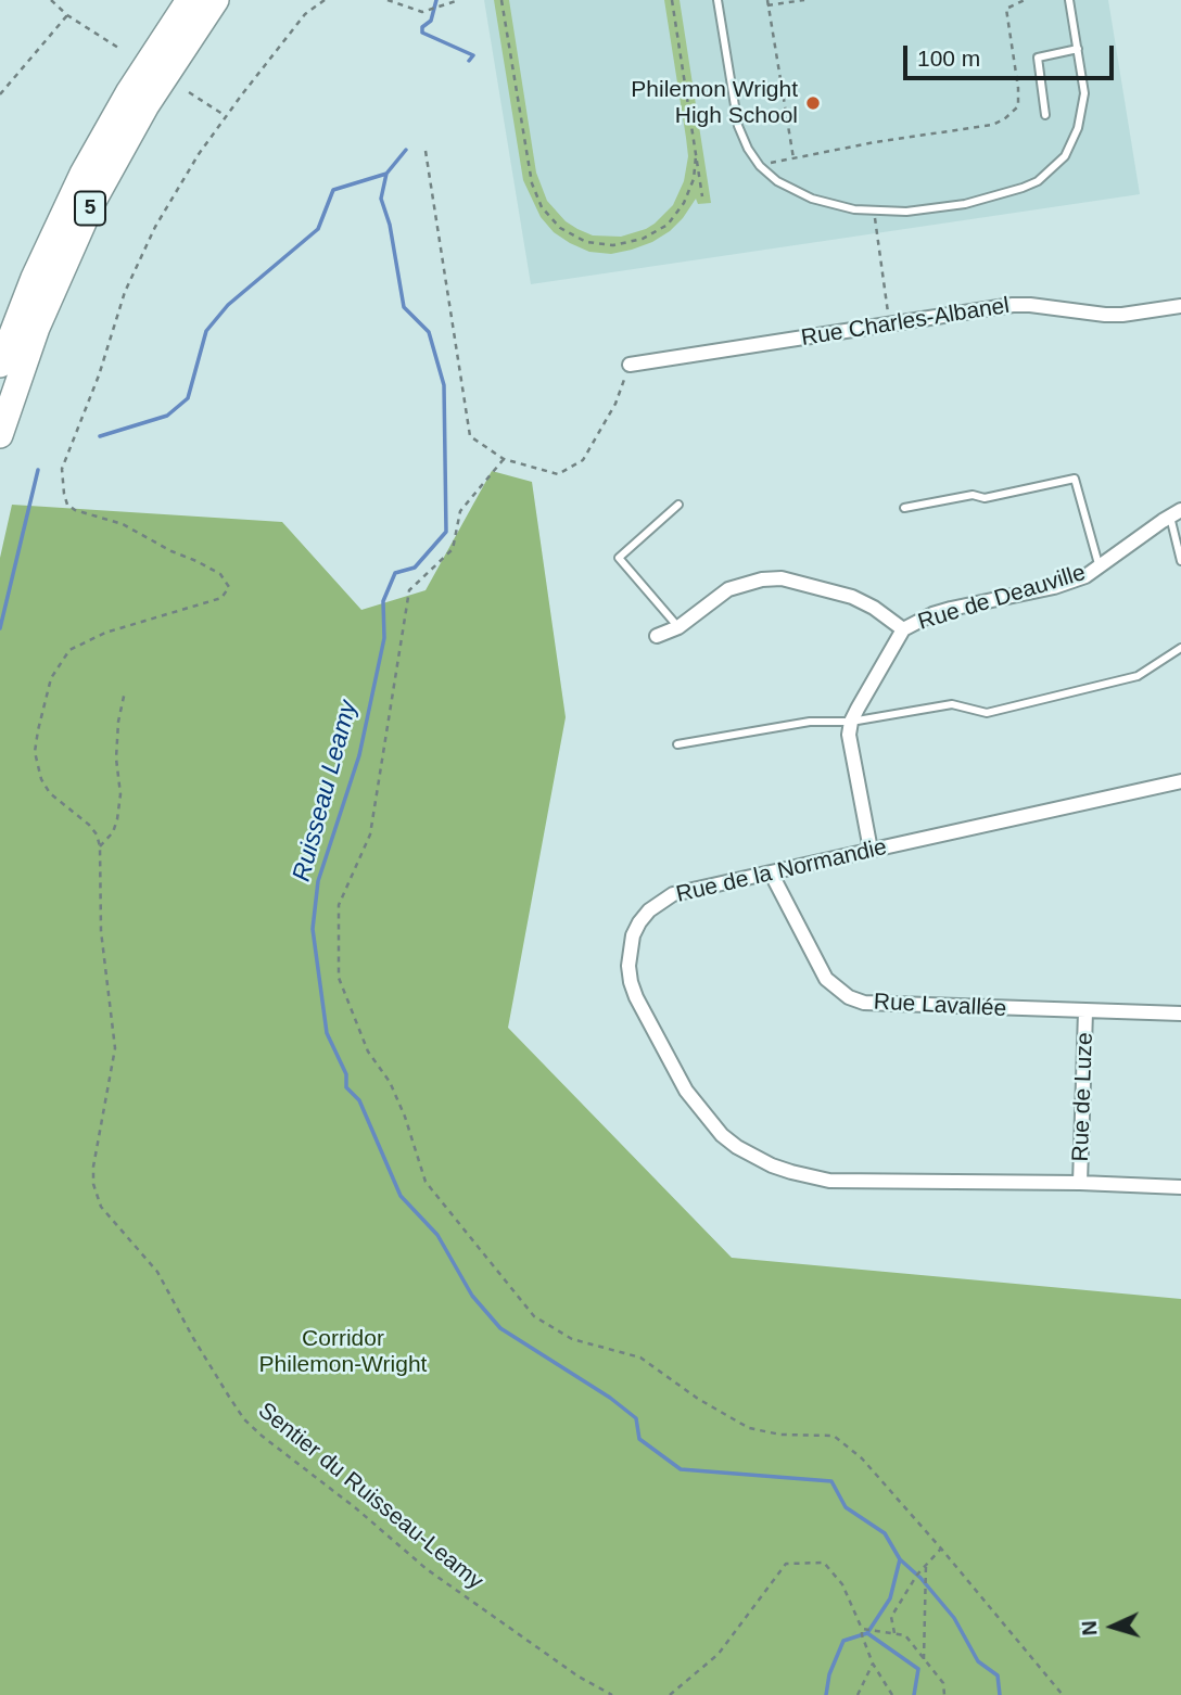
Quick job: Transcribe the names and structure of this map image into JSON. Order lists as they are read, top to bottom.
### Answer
{
  "streets": {
    "highway": ["5"],
    "street": [
      "Rue Charles-Albanel",
      "Rue de Deauville",
      "Rue de la Normandie",
      "Rue Lavallée",
      "Rue de Luze"
    ],
    "path": ["Sentier du Ruisseau-Leamy"]
  },
  "crossings": [
    ["Rue de la Normandie", "Rue Lavallée"],
    ["Rue de la Normandie", "Rue de Luze"],
    ["Rue Lavallée", "Rue de Luze"]
  ],
  "water": ["Ruisseau Leamy"],
  "parks": ["Corridor Philemon-Wright"],
  "places": ["Philemon Wright High School"],
  "scale_bar": "100 m",
  "north": "left"
}
